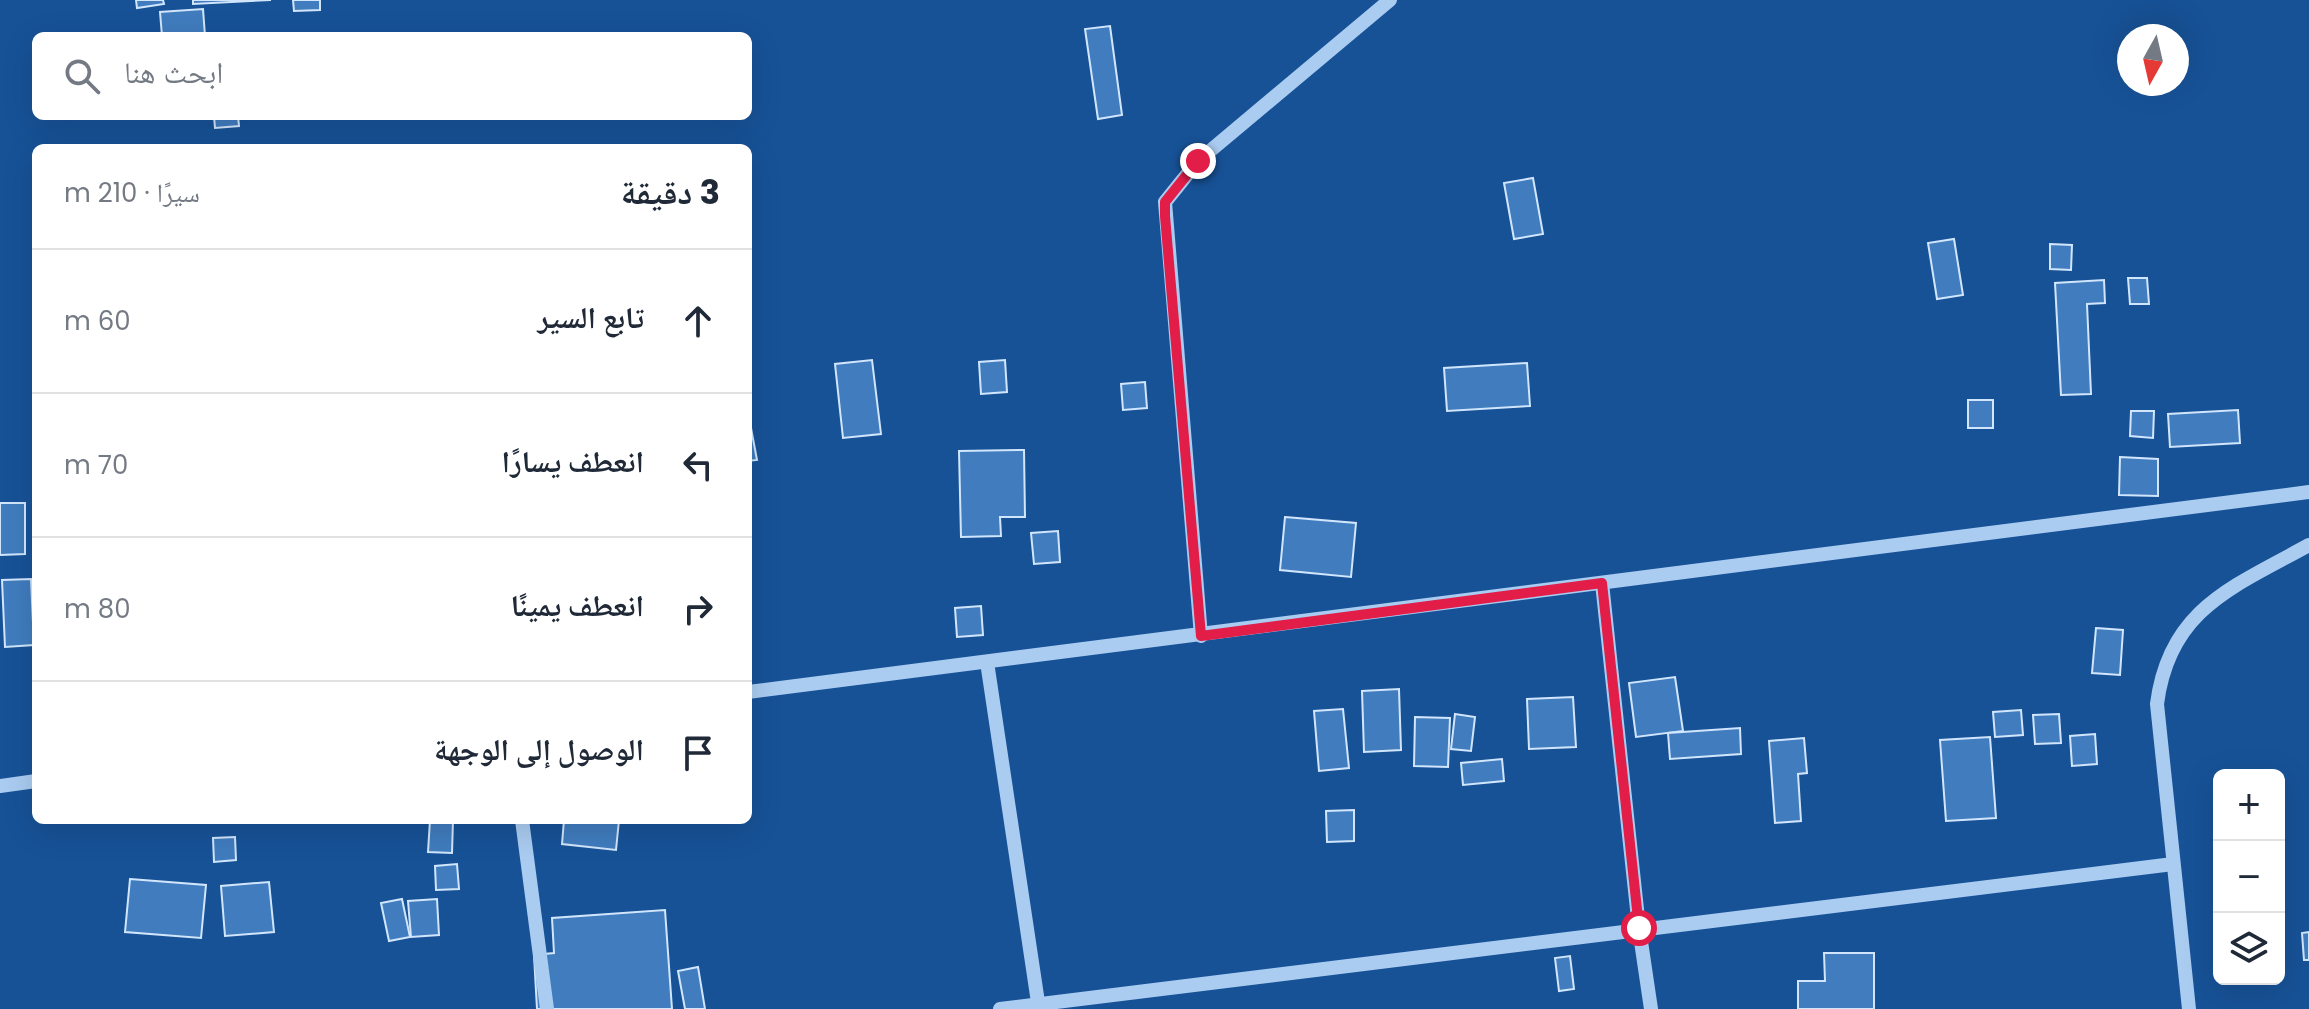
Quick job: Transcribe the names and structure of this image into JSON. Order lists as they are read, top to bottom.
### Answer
{
  "north": "bottom",
  "page": {
    "search": "ابحث هنا",
    "heading": ["3 دقيقة", "سيرًا · 210 m"],
    "list": [
      ["تابع السير", "60 m"],
      ["انعطف يسارًا", "70 m"],
      ["انعطف يمينًا", "80 m"],
      "الوصول إلى الوجهة"
    ],
    "map_buttons": ["+", "−"]
  }
}
